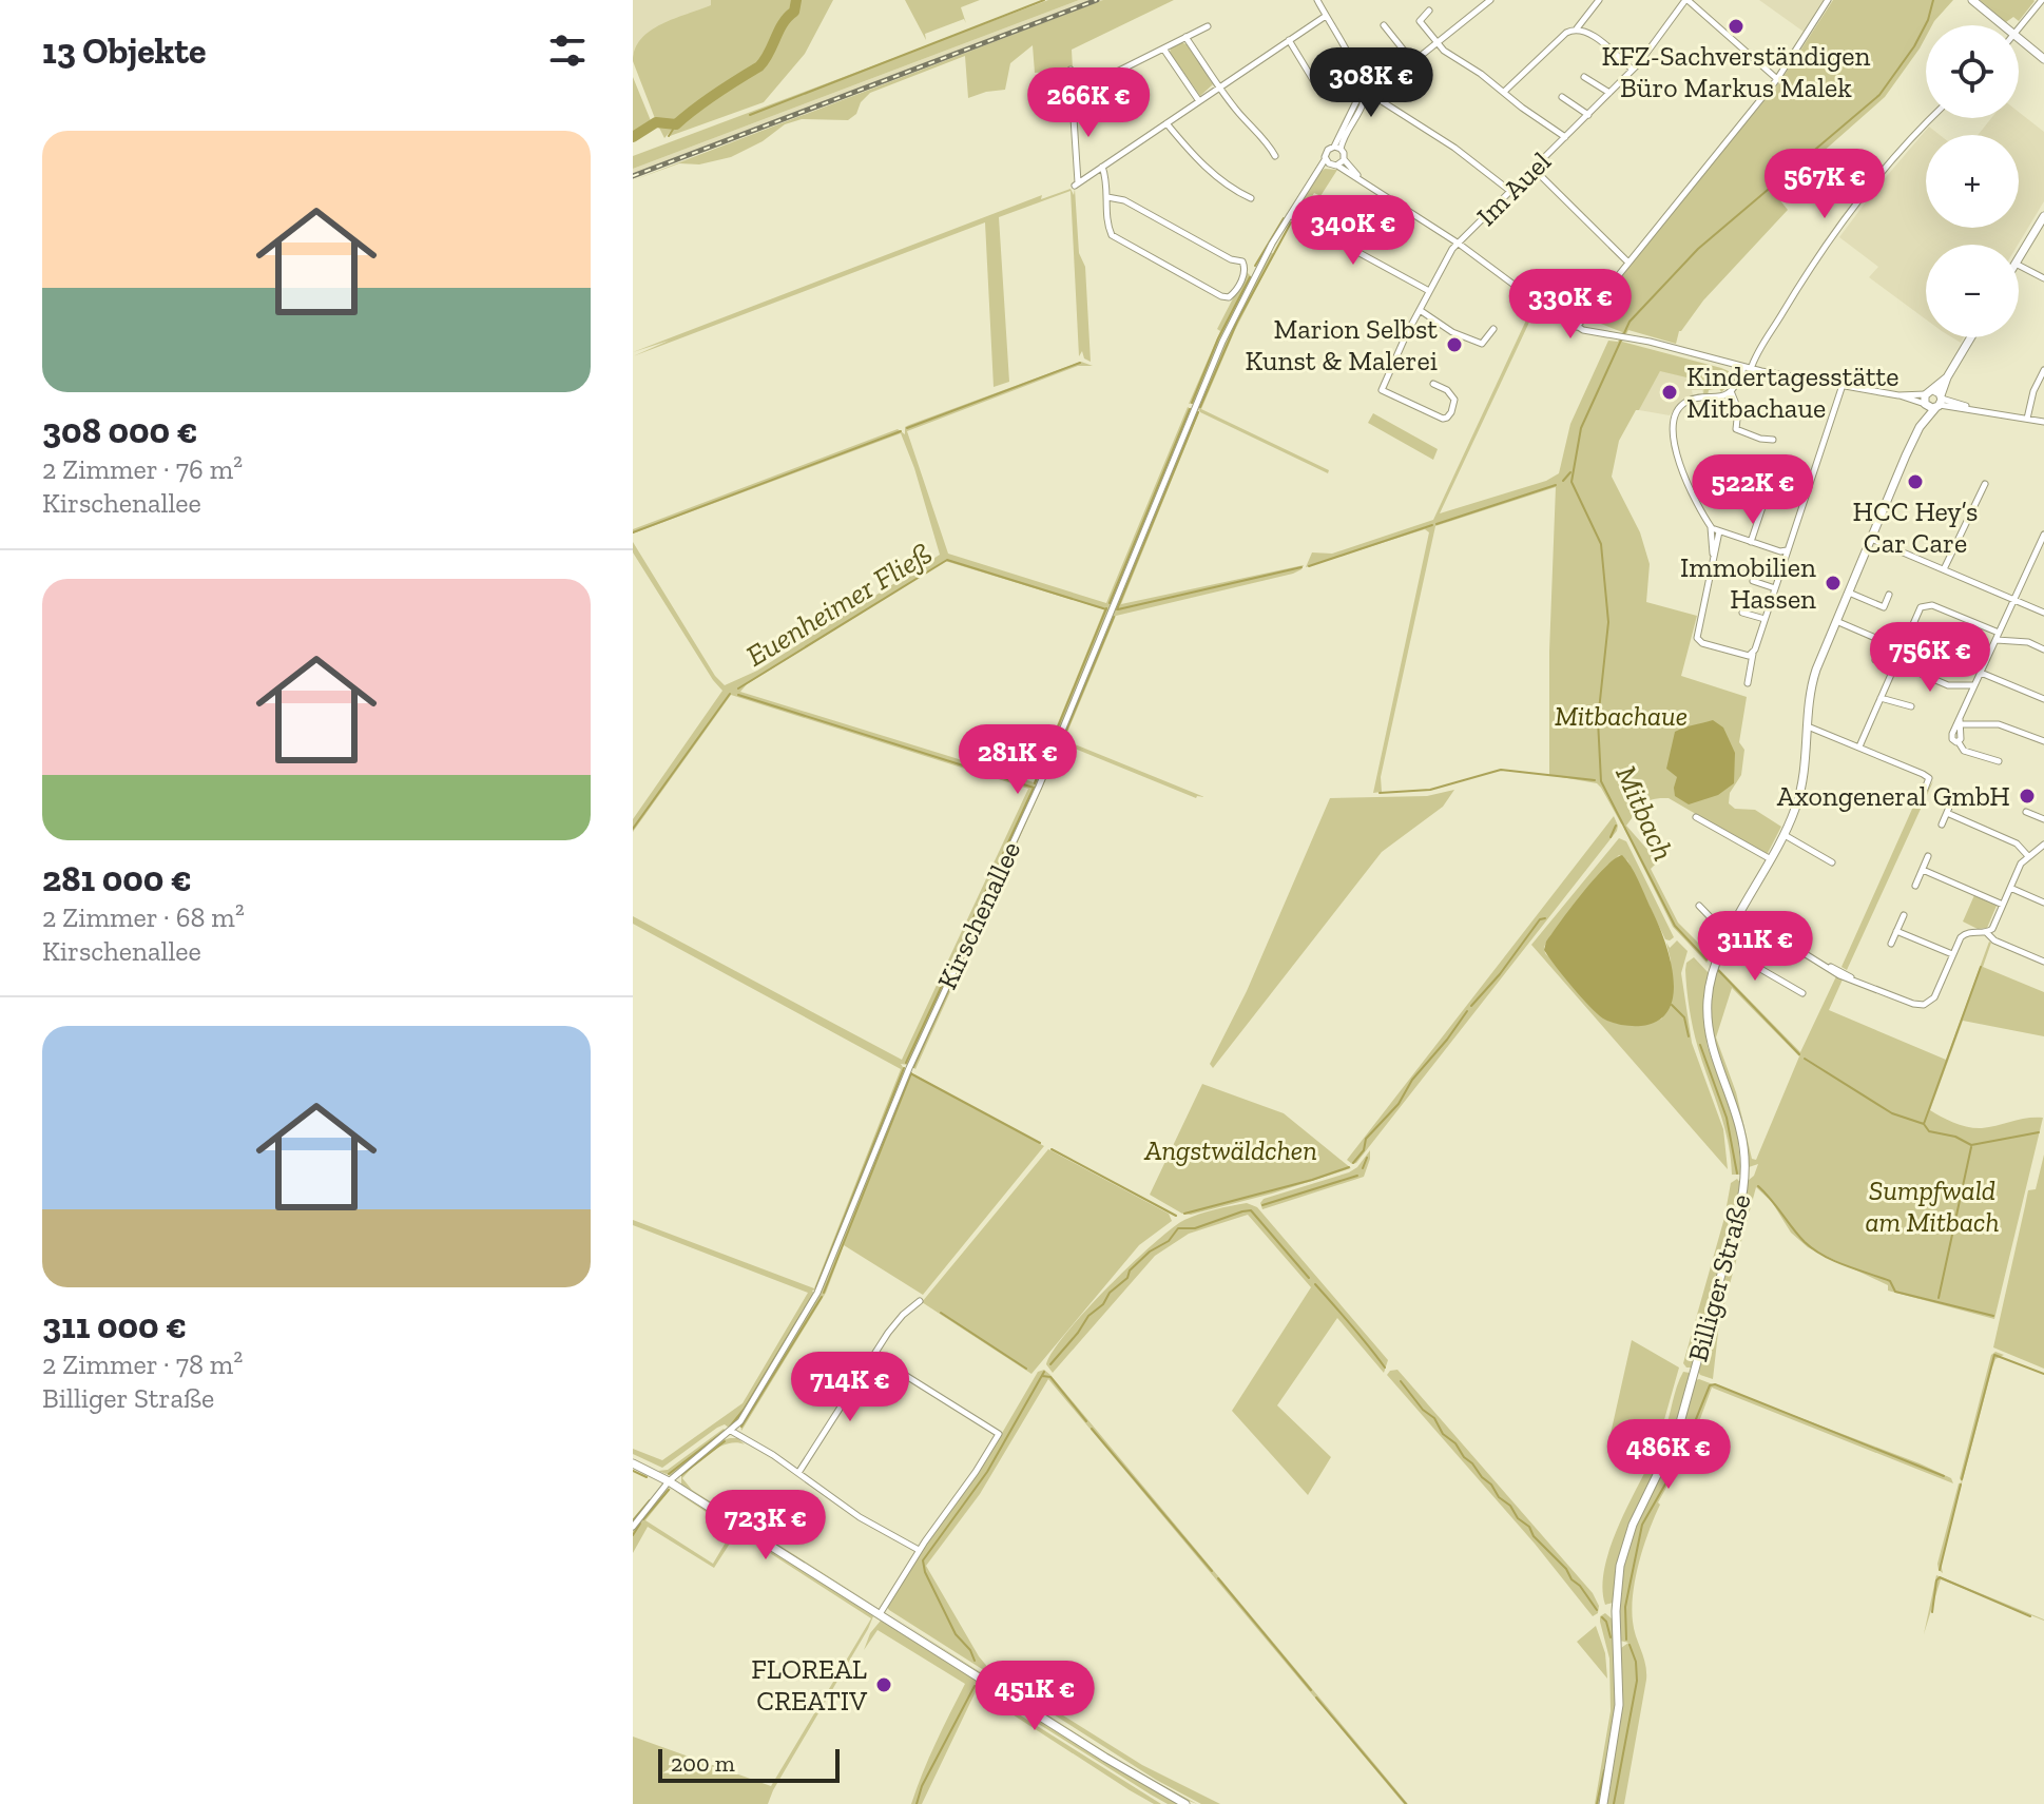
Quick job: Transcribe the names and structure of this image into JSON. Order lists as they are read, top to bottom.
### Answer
{
  "streets": {
    "street": ["Im Auel", "Kirschenallee", "Billiger Straße"]
  },
  "water": ["Euenheimer Fließ", "Mitbach"],
  "parks": ["Mitbachaue", "Angstwäldchen", "Sumpfwald am Mitbach"],
  "places": [
    "KFZ-Sachverständigen Büro Markus Malek",
    "Marion Selbst Kunst & Malerei",
    "Kindertagesstätte Mitbachaue",
    "HCC Hey’s Car Care",
    "Immobilien Hassen",
    "Axongeneral GmbH",
    "FLOREAL CREATIV"
  ],
  "scale_bar": "200 m",
  "page": {
    "heading": "13 Objekte",
    "map_buttons": ["+", "−"],
    "price": [
      "308K €",
      "266K €",
      "567K €",
      "340K €",
      "330K €",
      "522K €",
      "756K €",
      "281K €",
      "311K €",
      "714K €",
      "486K €",
      "723K €",
      "451K €"
    ],
    "list": [
      {
        "name": "308 000 €",
        "note": "2 Zimmer · 76 m² · Kirschenallee"
      },
      {
        "name": "281 000 €",
        "note": "2 Zimmer · 68 m² · Kirschenallee"
      },
      {
        "name": "311 000 €",
        "note": "2 Zimmer · 78 m² · Billiger Straße"
      }
    ],
    "scale": "200 m"
  }
}
